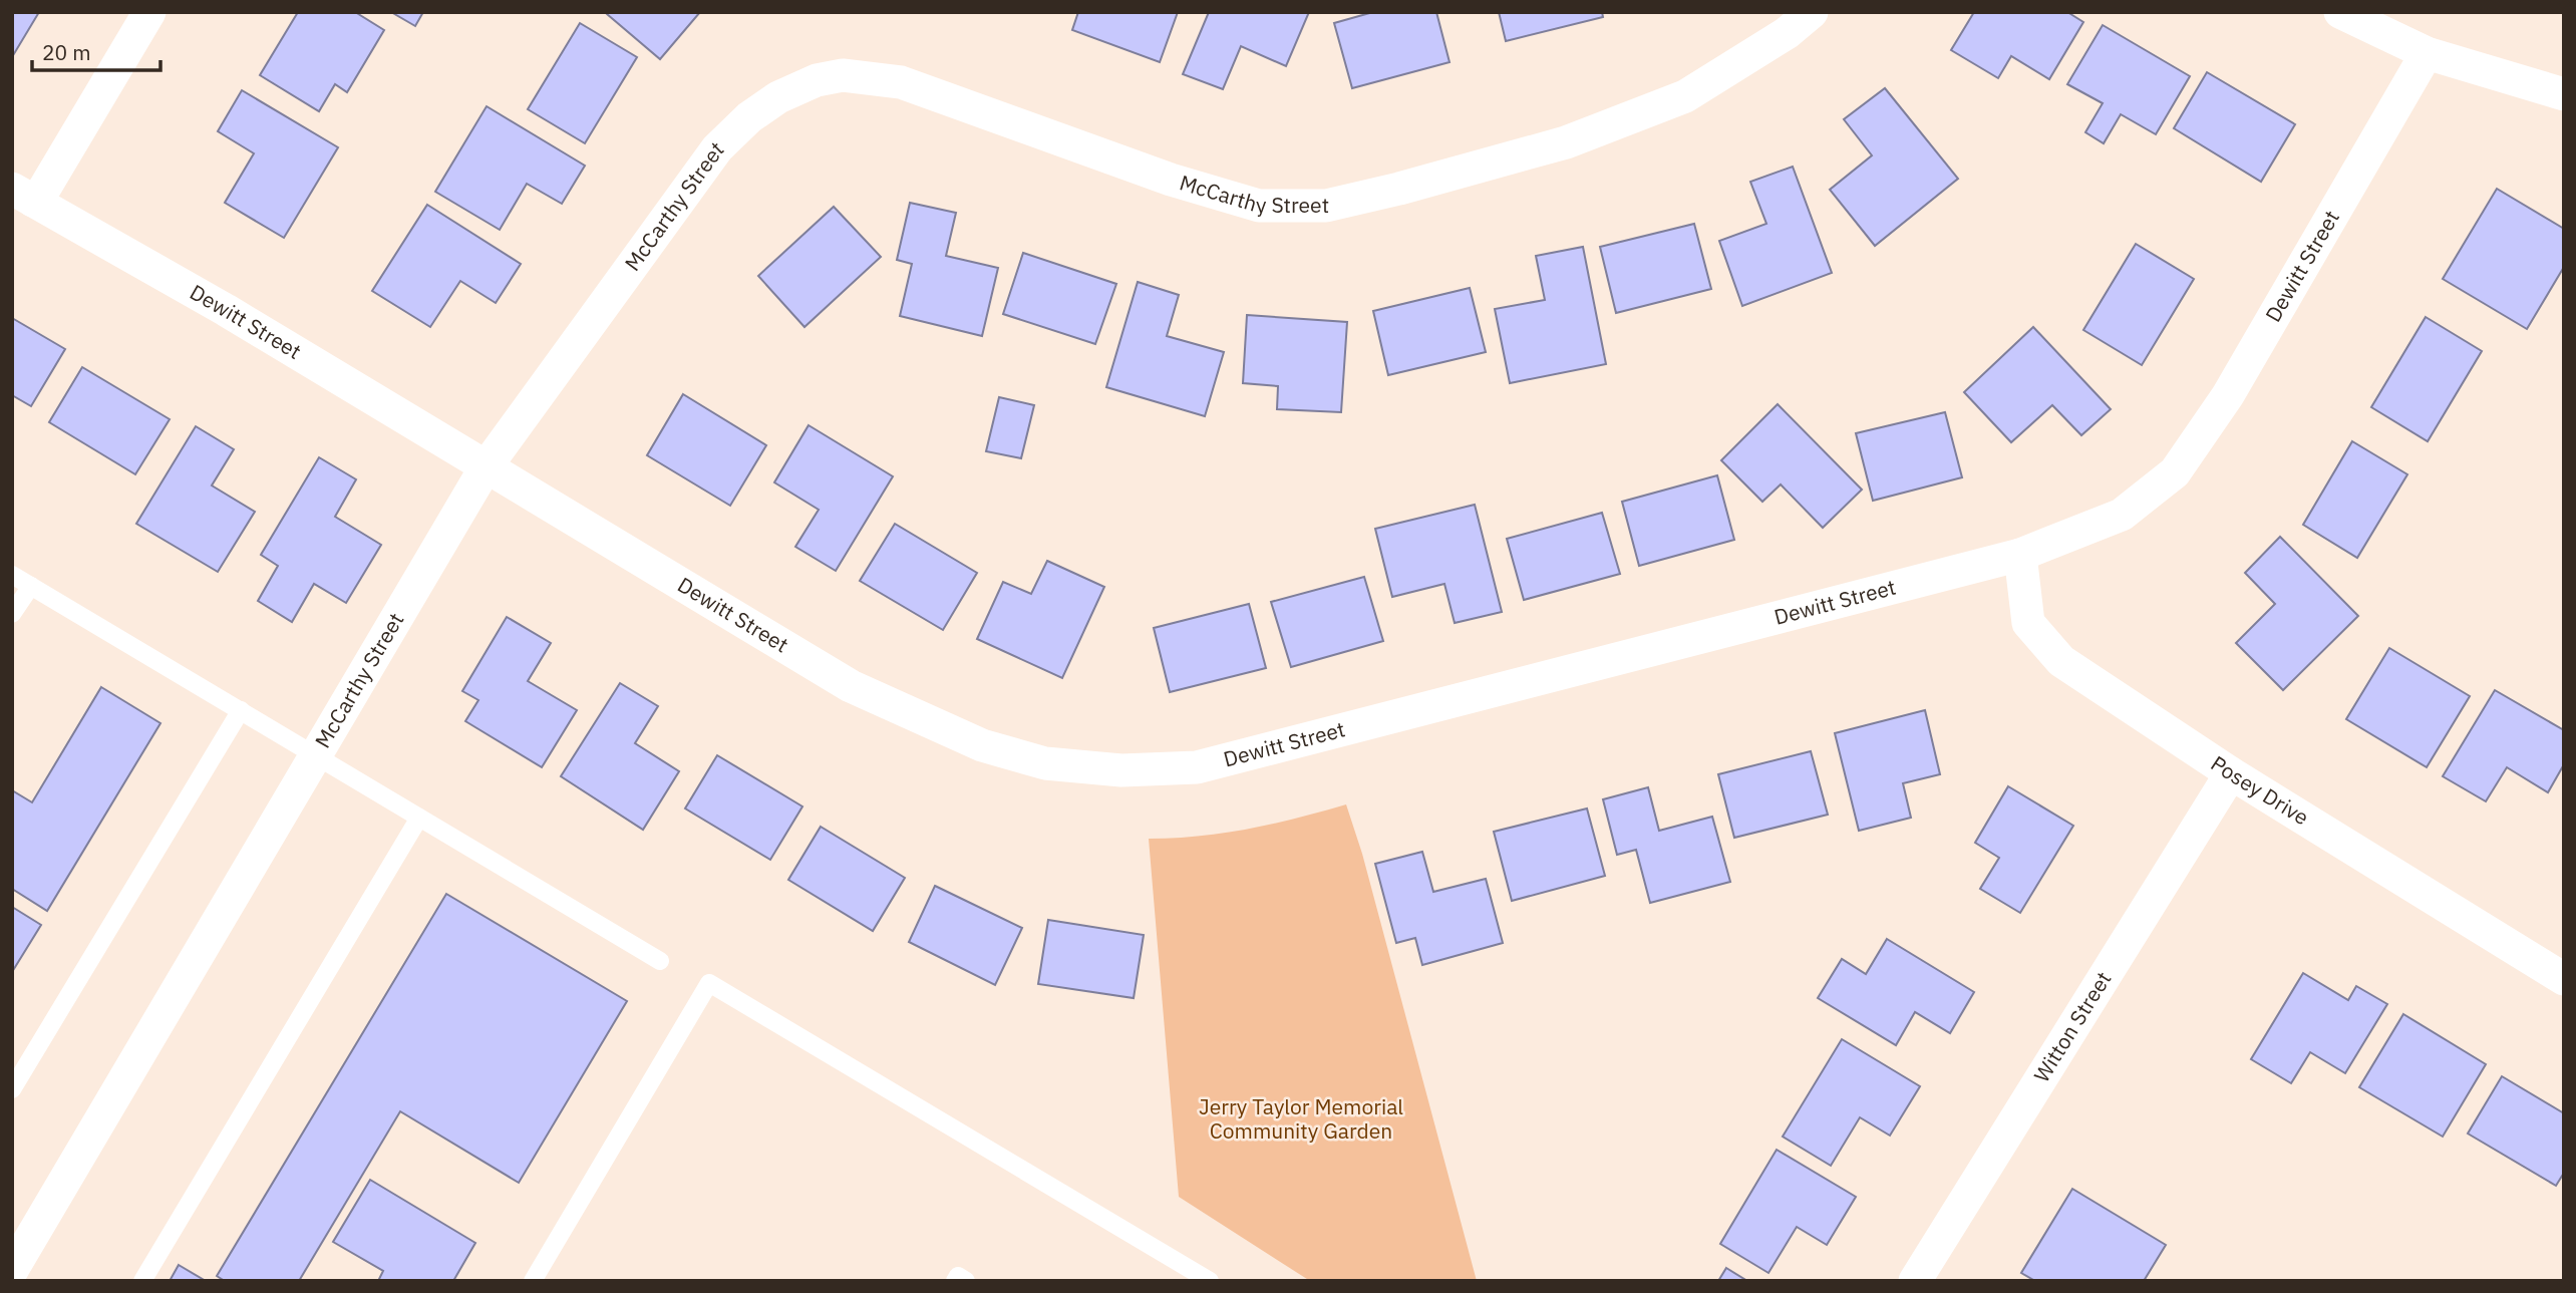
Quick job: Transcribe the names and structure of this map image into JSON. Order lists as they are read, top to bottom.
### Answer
{
  "streets": {
    "street": [
      "McCarthy Street",
      "Dewitt Street",
      "Posey Drive",
      "Witton Street"
    ]
  },
  "crossings": [
    ["McCarthy Street", "Dewitt Street"],
    ["Dewitt Street", "Posey Drive"],
    ["Posey Drive", "Witton Street"]
  ],
  "parks": ["Jerry Taylor Memorial Community Garden"],
  "scale_bar": "20 m"
}
